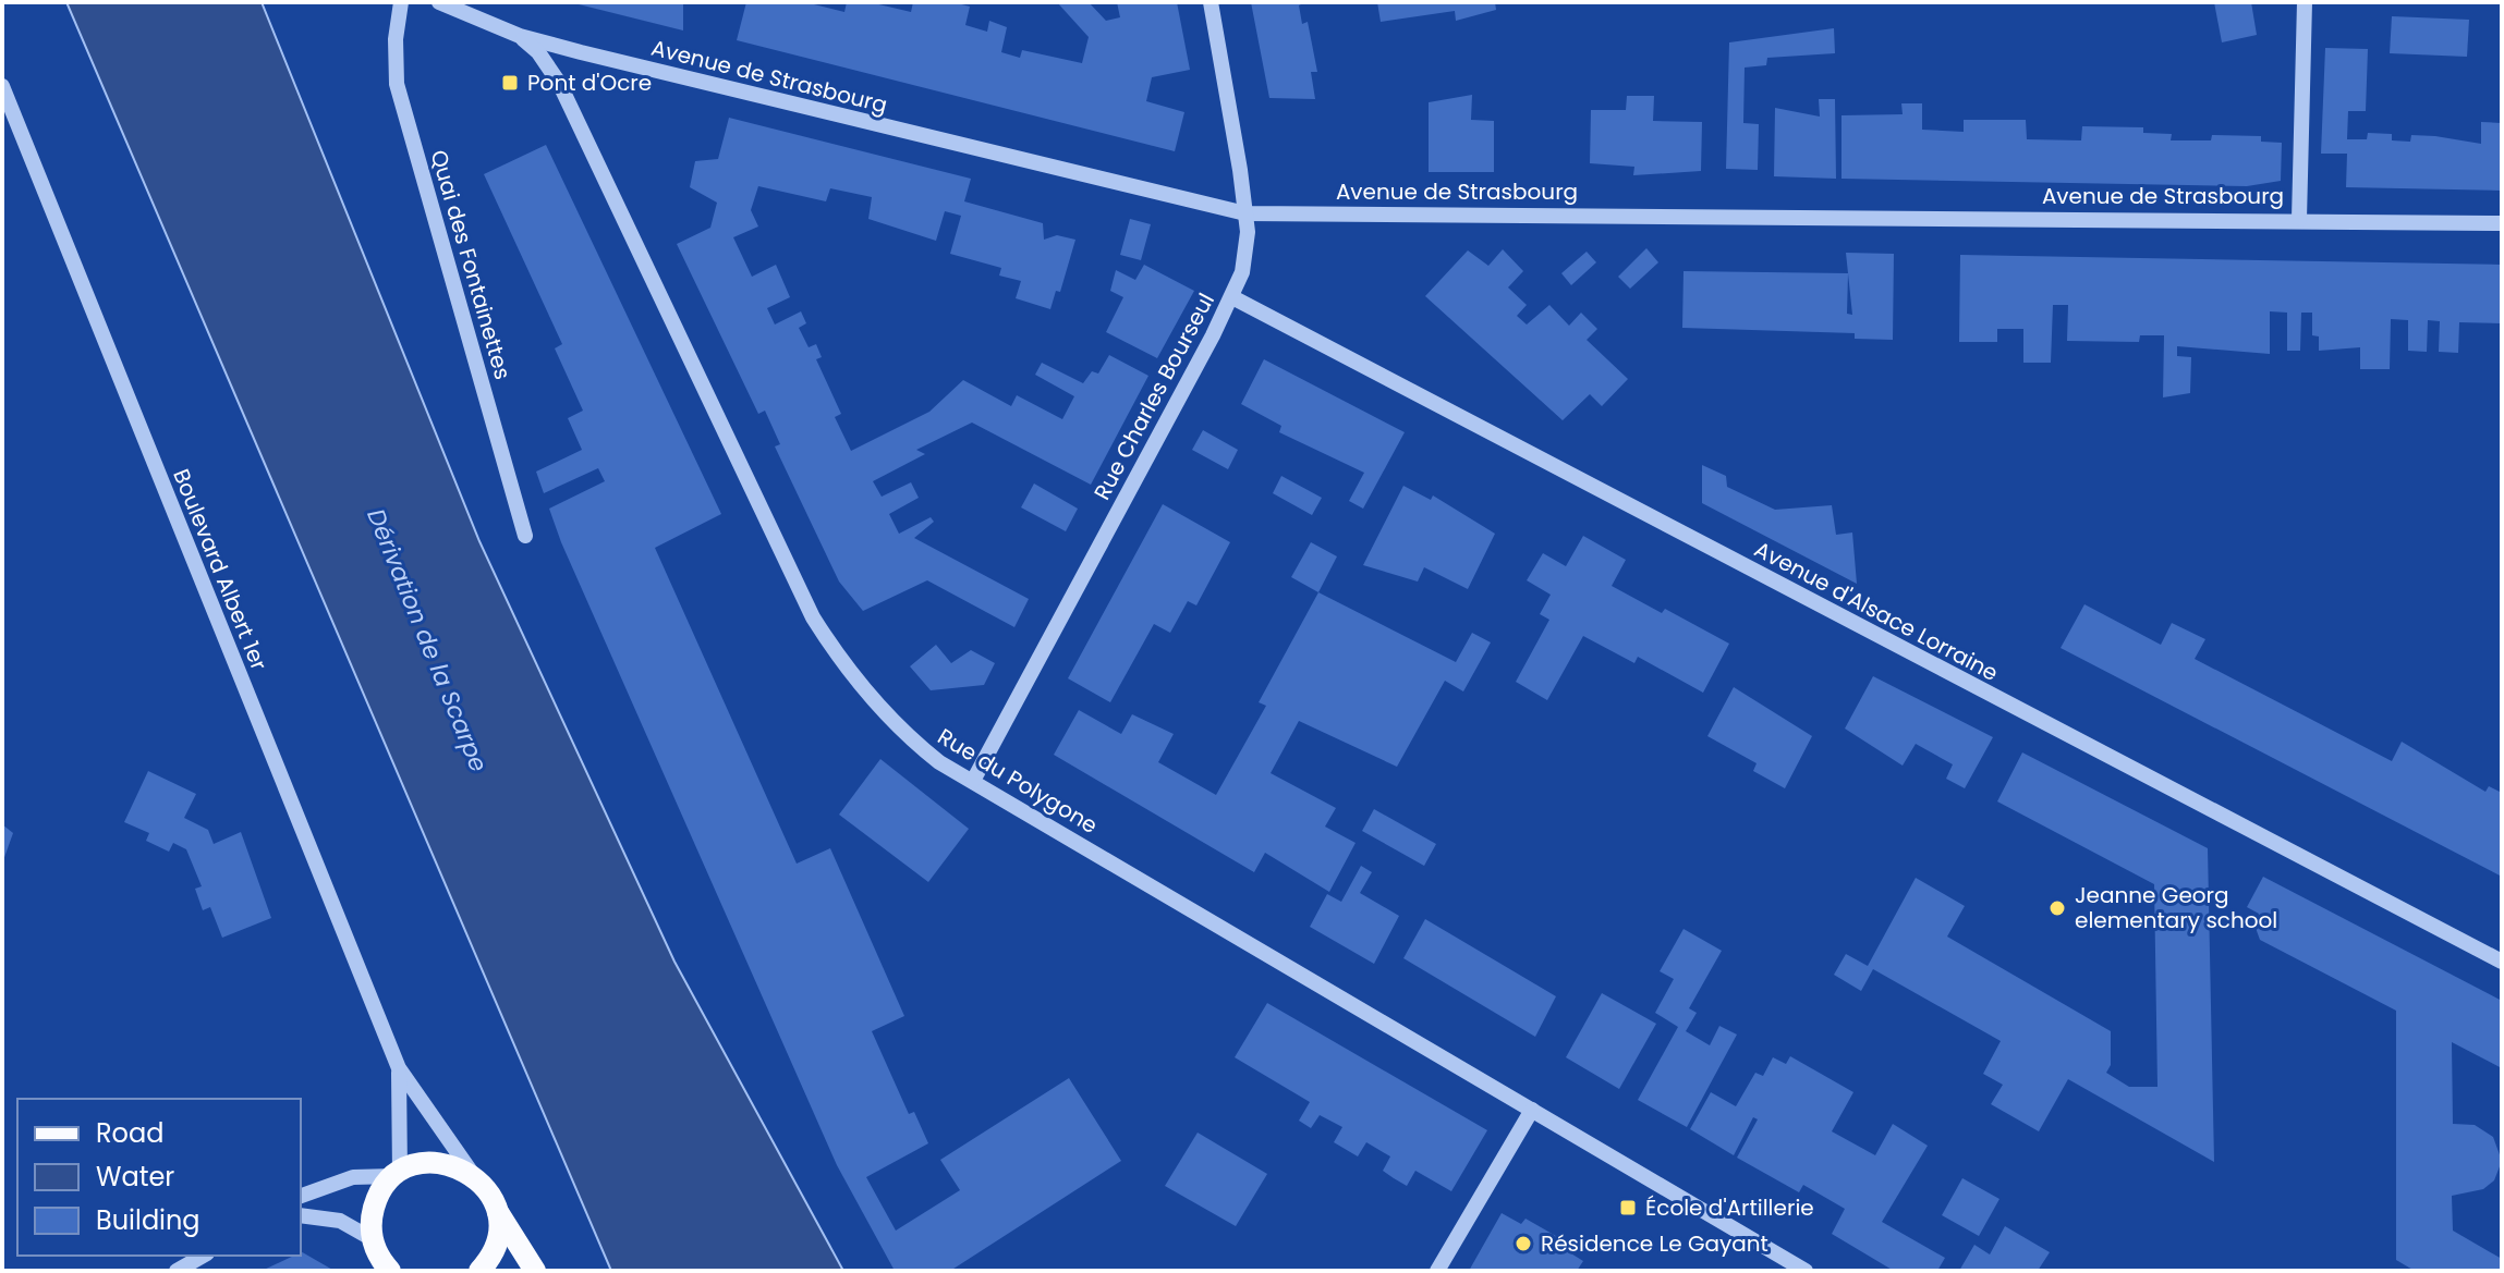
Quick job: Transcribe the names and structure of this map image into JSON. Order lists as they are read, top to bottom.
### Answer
{
  "streets": {
    "street": [
      "Avenue de Strasbourg",
      "Quai des Fontainettes",
      "Rue Charles Bourseul",
      "Boulevard Albert 1er",
      "Avenue d'Alsace Lorraine",
      "Rue du Polygone"
    ]
  },
  "crossings": [
    ["Avenue de Strasbourg", "Rue Charles Bourseul"],
    ["Avenue de Strasbourg", "Rue du Polygone"],
    ["Rue Charles Bourseul", "Avenue d'Alsace Lorraine"],
    ["Rue Charles Bourseul", "Rue du Polygone"]
  ],
  "water": ["Dérivation de la Scarpe"],
  "places": {
    "transit": ["Pont d'Ocre", "École d'Artillerie"],
    "other": ["Jeanne Georg elementary school", "Résidence Le Gayant"]
  },
  "legend": ["Road", "Water", "Building"]
}
